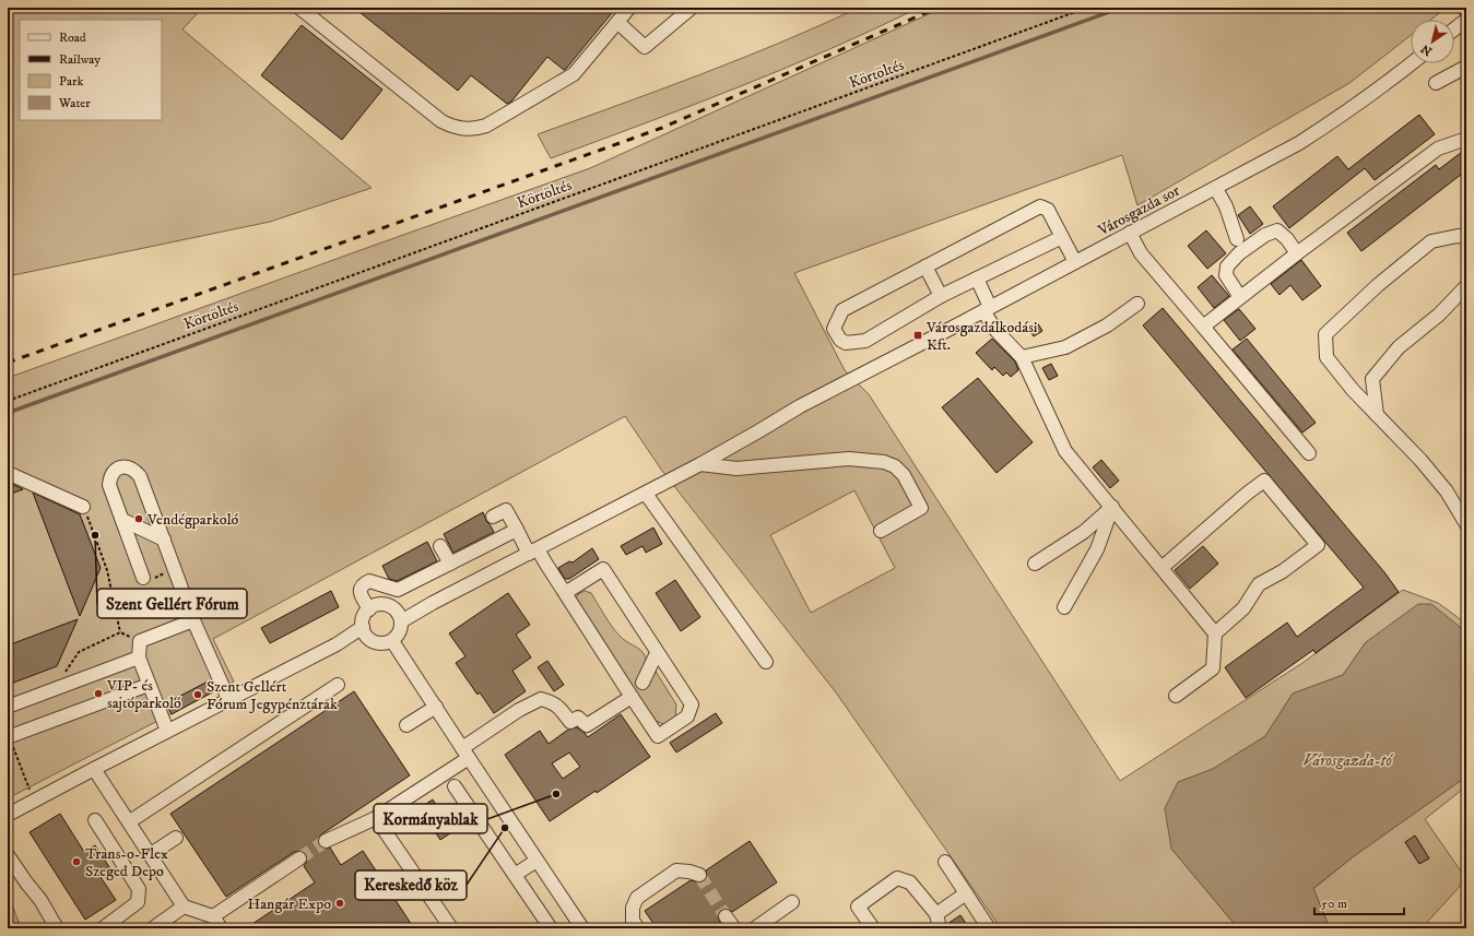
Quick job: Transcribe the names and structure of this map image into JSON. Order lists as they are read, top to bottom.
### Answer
{
  "streets": {
    "street": ["Városgazda sor"],
    "path": ["Körtöltés"]
  },
  "water": ["Városgazda-tó"],
  "places": {
    "transit": ["Városgazdálkodási Kft."],
    "other": [
      "Vendégparkoló",
      "Szent Gellért Fórum",
      "VIP- és sajtóparkoló",
      "Szent Gellért Fórum Jegypénztárak",
      "Kormányablak",
      "Kereskedő köz",
      "Trans-o-Flex Szeged Depo",
      "Hangár Expo"
    ]
  },
  "legend": [
    "Road",
    "Railway",
    "Park",
    "Water"
  ],
  "scale_bar": "50 m",
  "north": "bottom left"
}
